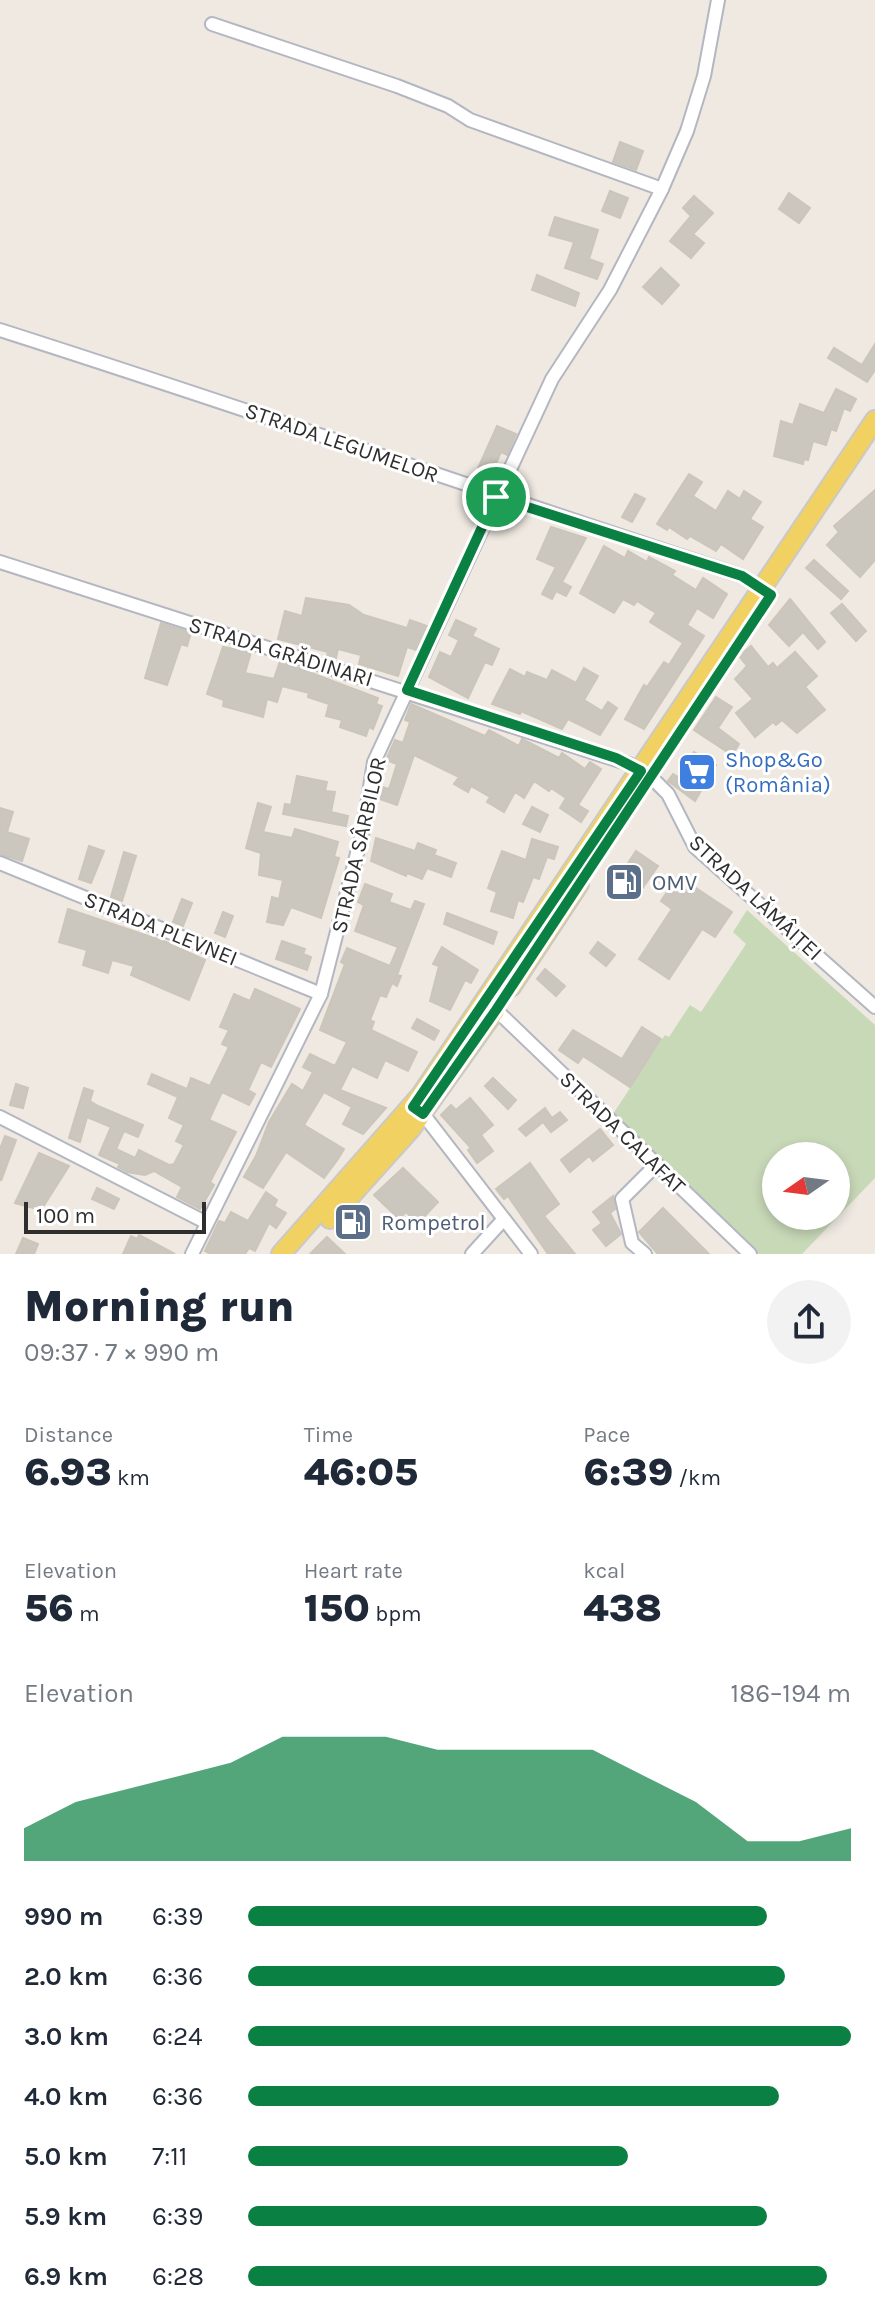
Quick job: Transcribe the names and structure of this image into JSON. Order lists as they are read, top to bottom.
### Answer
{
  "streets": {
    "street": [
      "STRADA LEGUMELOR",
      "STRADA GRĂDINARI",
      "STRADA SÂRBILOR",
      "STRADA LĂMÂIȚEI",
      "STRADA PLEVNEI",
      "STRADA CALAFAT"
    ]
  },
  "crossings": [
    ["STRADA LEGUMELOR", "STRADA SÂRBILOR"],
    ["STRADA GRĂDINARI", "STRADA SÂRBILOR"],
    ["STRADA GRĂDINARI", "STRADA LĂMÂIȚEI"],
    ["STRADA SÂRBILOR", "STRADA PLEVNEI"]
  ],
  "places": {
    "supermarket": ["Shop&Go (România)"],
    "fuel station": ["OMV", "Rompetrol"]
  },
  "scale_bar": "100 m",
  "north": "left",
  "page": {
    "scale": "100 m",
    "heading": ["Morning run", "09:37 · 7 × 990 m"],
    "stats": [
      ["Distance", "6.93 km"],
      ["Time", "46:05"],
      ["Pace", "6:39 /km"],
      ["Elevation", "56 m"],
      ["Heart rate", "150 bpm"],
      ["kcal", "438"]
    ],
    "chart": ["Elevation", "186–194 m"],
    "list": [
      {
        "name": "990 m",
        "note": "6:39"
      },
      {
        "name": "2.0 km",
        "note": "6:36"
      },
      {
        "name": "3.0 km",
        "note": "6:24"
      },
      {
        "name": "4.0 km",
        "note": "6:36"
      },
      {
        "name": "5.0 km",
        "note": "7:11"
      },
      {
        "name": "5.9 km",
        "note": "6:39"
      },
      {
        "name": "6.9 km",
        "note": "6:28"
      }
    ]
  }
}
